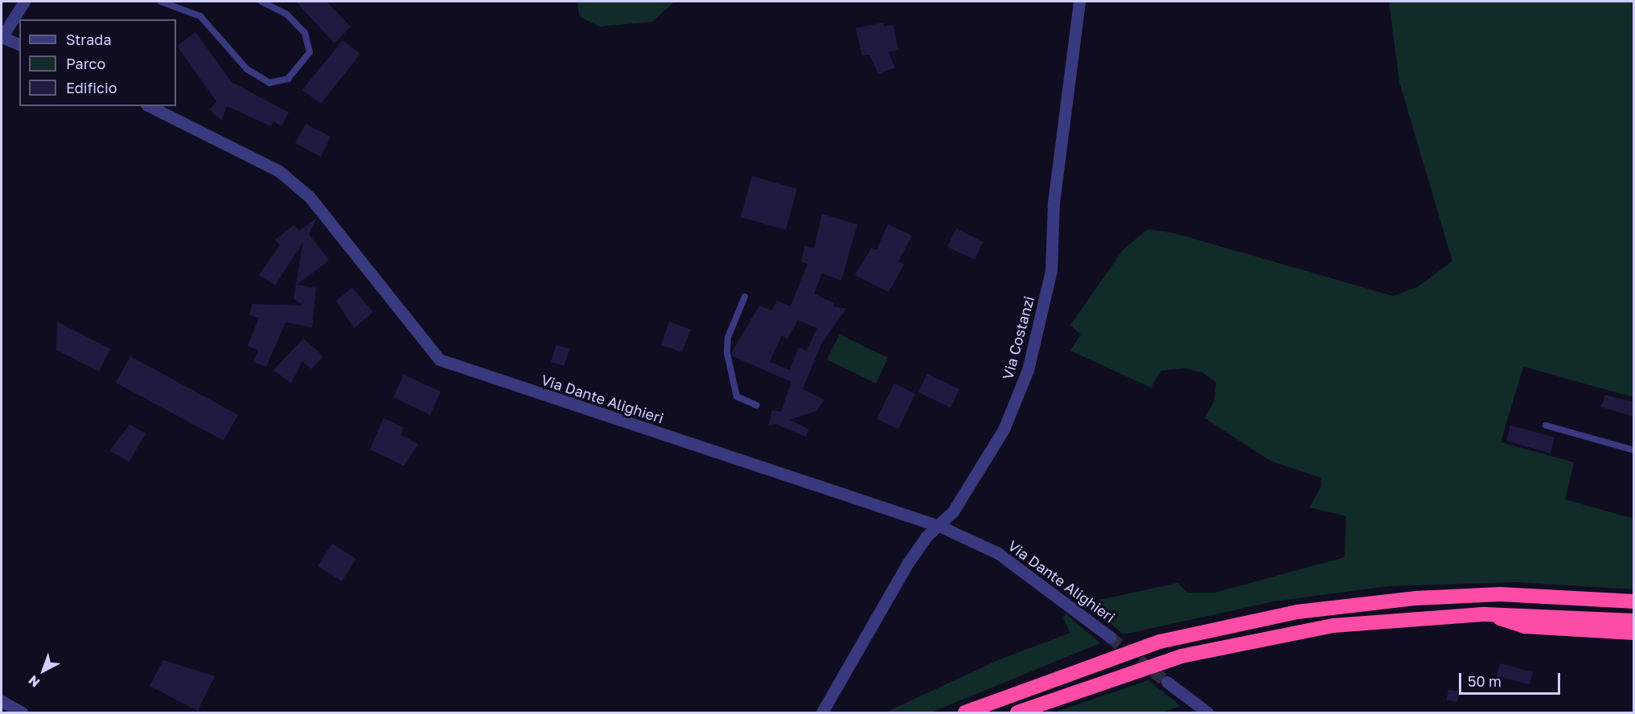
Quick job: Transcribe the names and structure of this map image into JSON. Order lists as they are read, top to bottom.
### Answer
{
  "streets": {
    "street": ["Via Costanzi", "Via Dante Alighieri"]
  },
  "crossings": [
    ["Via Costanzi", "Via Dante Alighieri"]
  ],
  "legend": ["Strada", "Parco", "Edificio"],
  "scale_bar": "50 m",
  "north": "bottom left"
}
